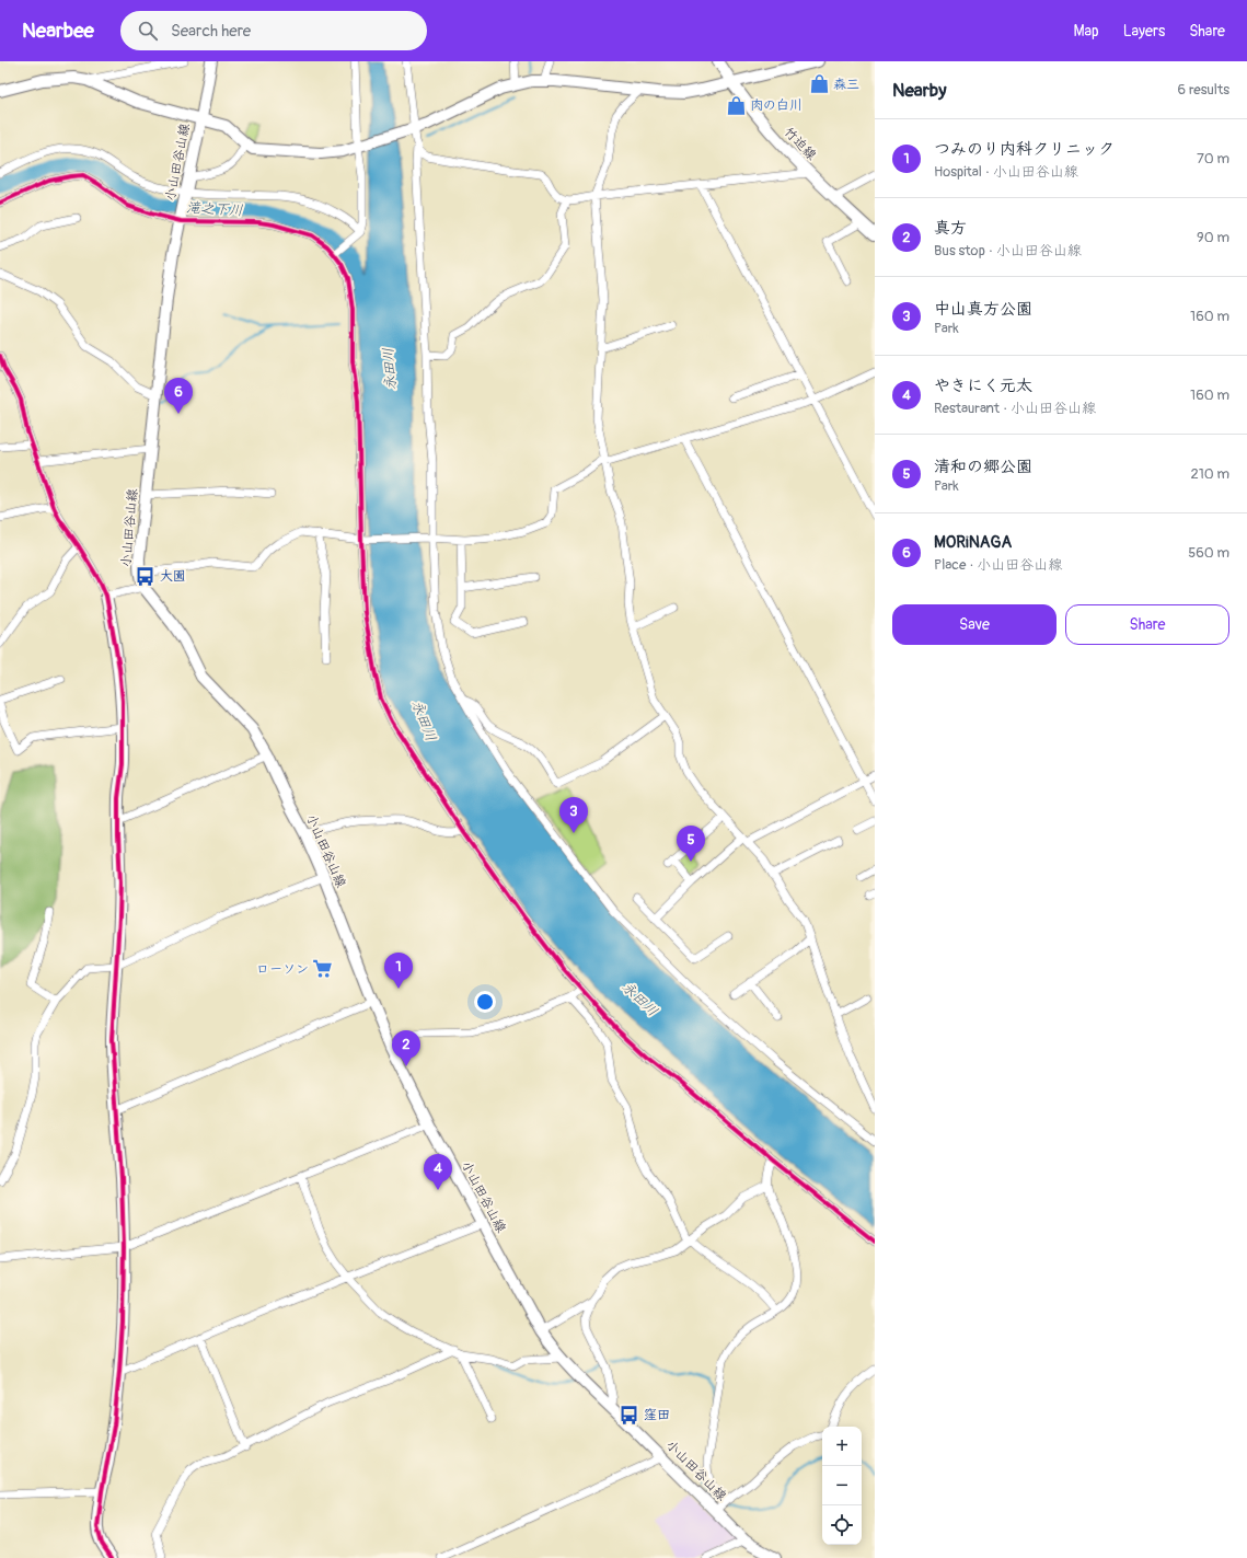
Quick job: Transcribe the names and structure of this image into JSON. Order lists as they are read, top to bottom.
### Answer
{
  "streets": {
    "street": ["竹迫線", "小山田谷山線"]
  },
  "water": ["滝之下川", "永田川"],
  "places": {
    "shop": ["森三", "肉の白川"],
    "bus stop": ["大園", "窪田"],
    "supermarket": ["ローソン"]
  },
  "page": {
    "header": "Nearbee",
    "search": "Search here",
    "nav": ["Map", "Layers", "Share"],
    "heading": ["Nearby", "6 results"],
    "list": [
      {
        "mark": "1",
        "name": "つみのり内科クリニック",
        "note": "Hospital · 小山田谷山線",
        "value": "70 m"
      },
      {
        "mark": "2",
        "name": "真方",
        "note": "Bus stop · 小山田谷山線",
        "value": "90 m"
      },
      {
        "mark": "3",
        "name": "中山真方公園",
        "note": "Park",
        "value": "160 m"
      },
      {
        "mark": "4",
        "name": "やきにく元太",
        "note": "Restaurant · 小山田谷山線",
        "value": "160 m"
      },
      {
        "mark": "5",
        "name": "清和の郷公園",
        "note": "Park",
        "value": "210 m"
      },
      {
        "mark": "6",
        "name": "MORiNAGA",
        "note": "Place · 小山田谷山線",
        "value": "560 m"
      }
    ],
    "pins": [
      "6",
      "3",
      "5",
      "1",
      "2",
      "4"
    ],
    "buttons": ["Save", "Share"],
    "map_buttons": ["+", "−"]
  }
}
